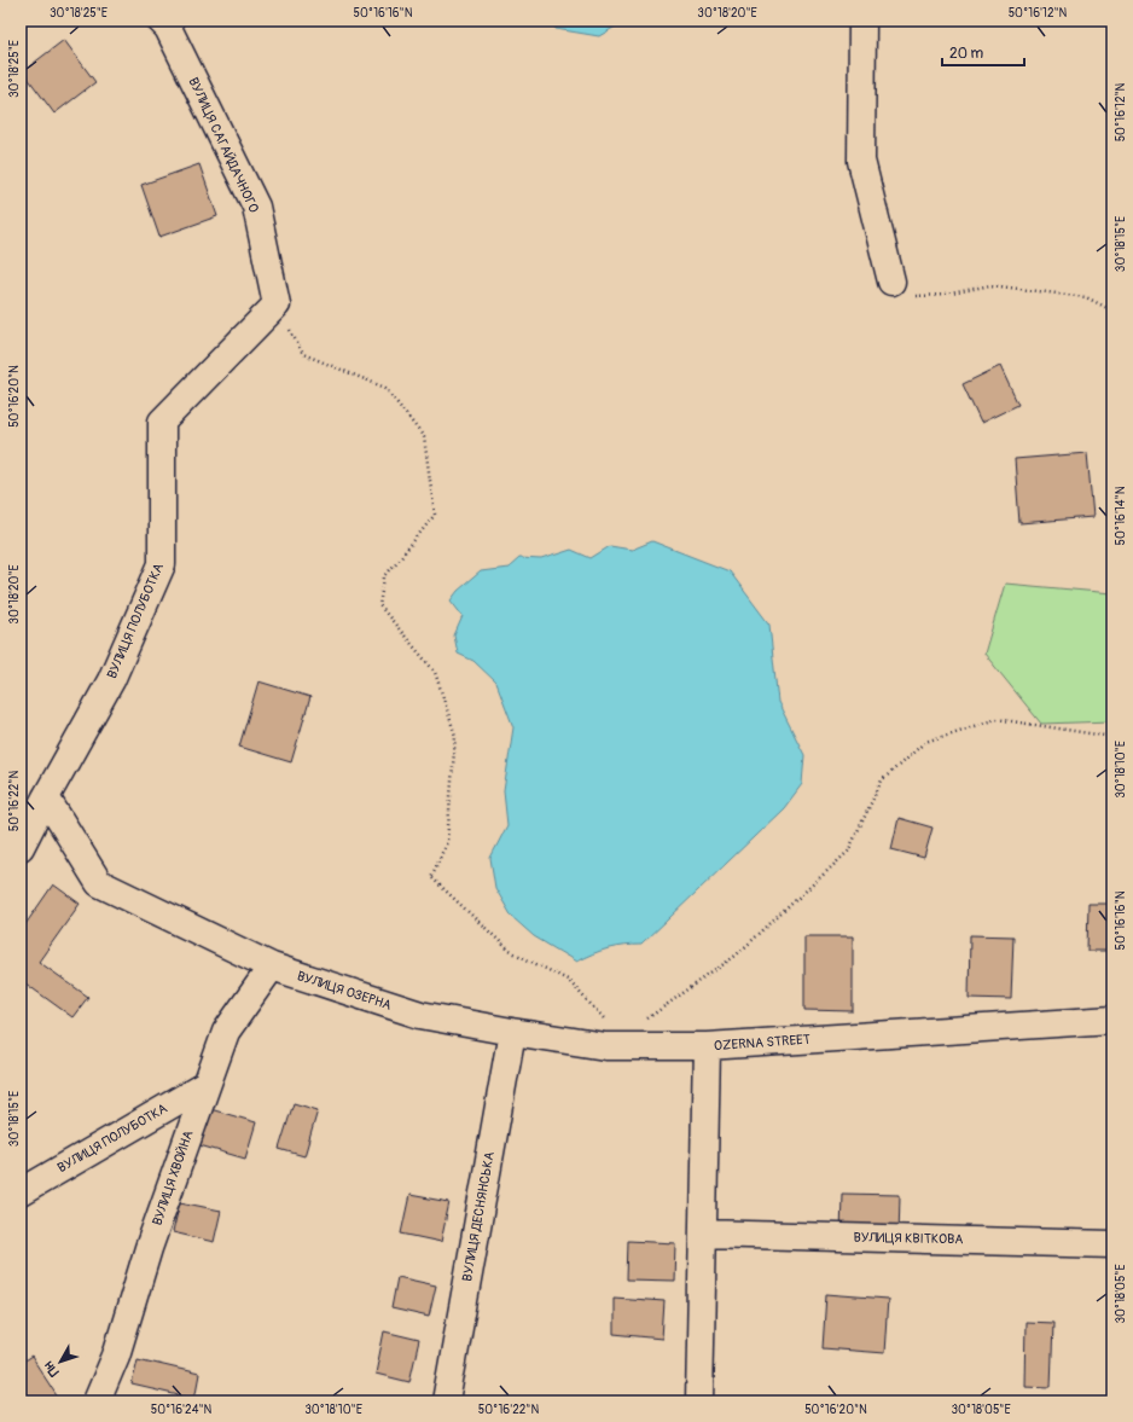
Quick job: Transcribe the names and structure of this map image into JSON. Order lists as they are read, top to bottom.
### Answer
{
  "streets": {
    "street": [
      "ВУЛИЦЯ САГАЙДАЧНОГО",
      "ВУЛИЦЯ ПОЛУБОТКА",
      "ВУЛИЦЯ ОЗЕРНА",
      "OZERNA STREET",
      "ВУЛИЦЯ ХВОЙНА",
      "ВУЛИЦЯ ДЕСНЯНСЬКА",
      "ВУЛИЦЯ КВІТКОВА"
    ]
  },
  "crossings": [
    ["ВУЛИЦЯ САГАЙДАЧНОГО", "ВУЛИЦЯ ПОЛУБОТКА"],
    ["ВУЛИЦЯ ПОЛУБОТКА", "ВУЛИЦЯ ОЗЕРНА"],
    ["ВУЛИЦЯ ПОЛУБОТКА", "ВУЛИЦЯ ХВОЙНА"],
    ["ВУЛИЦЯ ОЗЕРНА", "OZERNA STREET"],
    ["ВУЛИЦЯ ОЗЕРНА", "ВУЛИЦЯ ХВОЙНА"],
    ["ВУЛИЦЯ ОЗЕРНА", "ВУЛИЦЯ ДЕСНЯНСЬКА"],
    ["OZERNA STREET", "ВУЛИЦЯ КВІТКОВА"]
  ],
  "scale_bar": "20 m",
  "north": "bottom left",
  "coordinates": [
    "30°18'25\"E",
    "50°16'16\"N",
    "30°18'20\"E",
    "50°16'12\"N",
    "30°18'15\"E",
    "50°16'20\"N",
    "50°16'14\"N",
    "30°18'10\"E",
    "50°16'22\"N",
    "30°18'05\"E",
    "50°16'24\"N"
  ]
}
